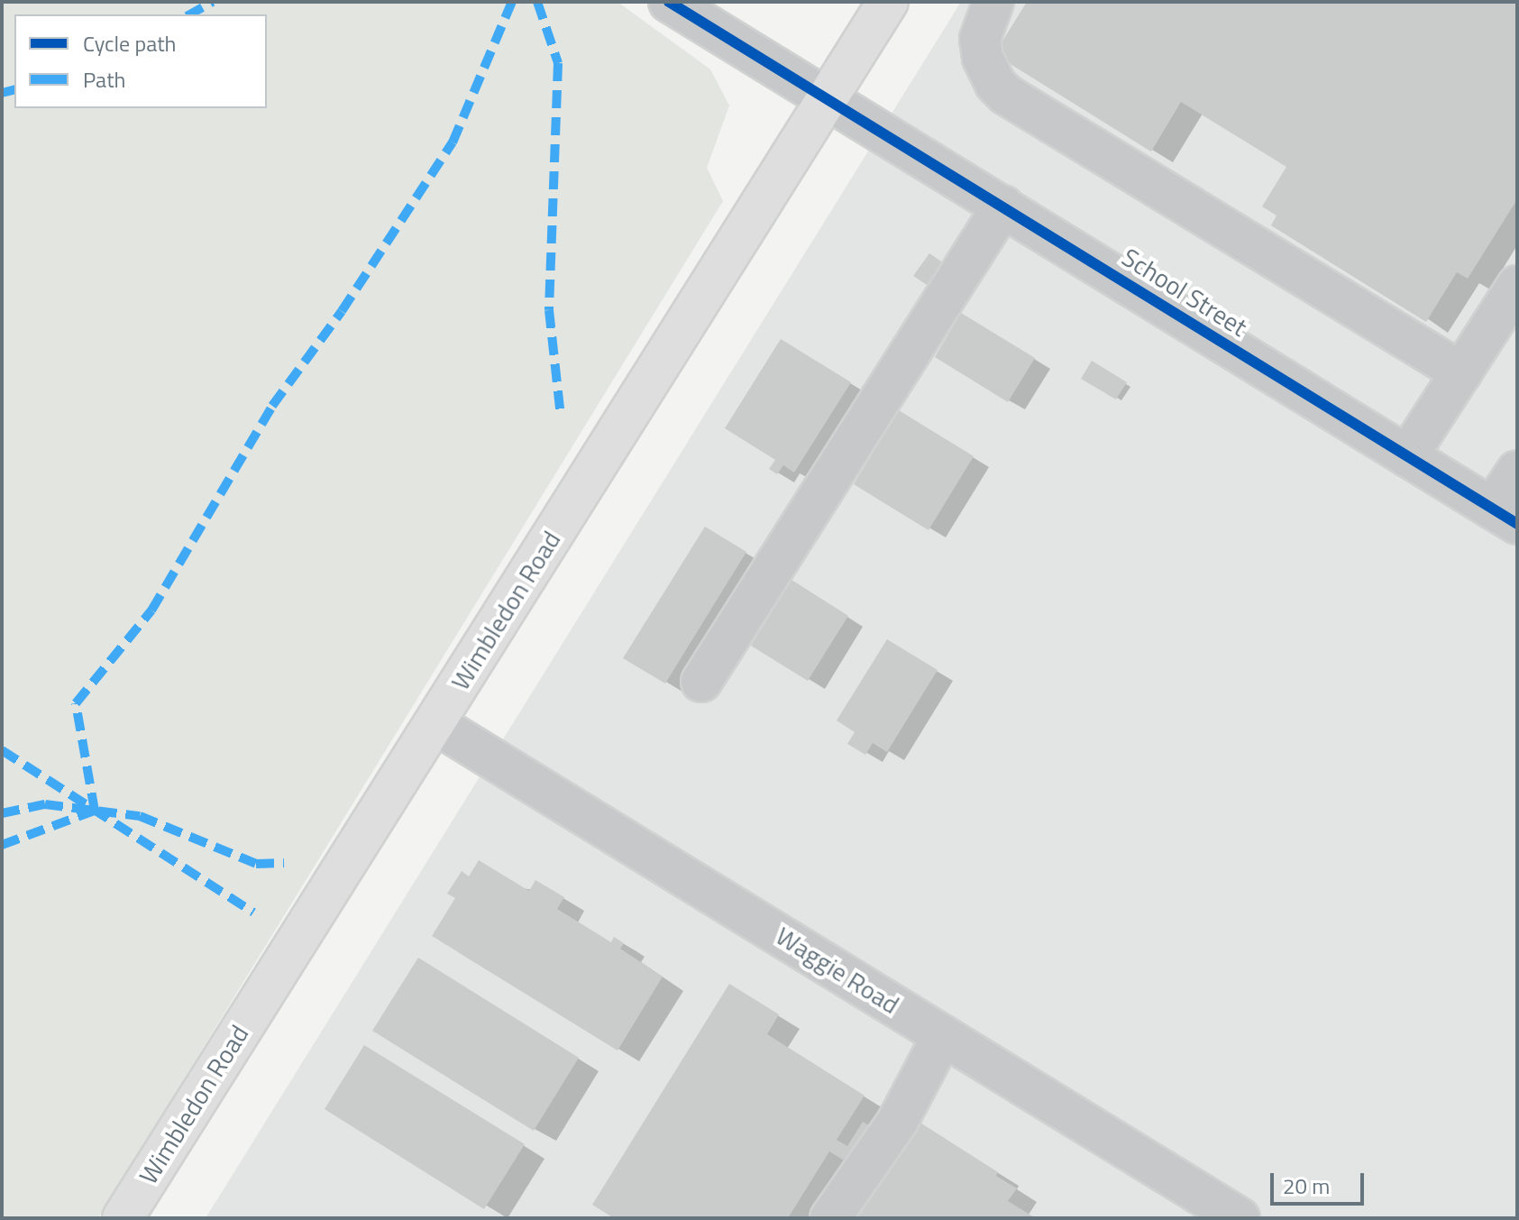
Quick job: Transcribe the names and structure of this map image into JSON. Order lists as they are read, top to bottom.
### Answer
{
  "streets": {
    "main road": ["Wimbledon Road"],
    "street": ["School Street", "Waggie Road"]
  },
  "crossings": [
    ["School Street", "Wimbledon Road"],
    ["Wimbledon Road", "Waggie Road"]
  ],
  "legend": ["Cycle path", "Path"],
  "scale_bar": "20 m"
}
